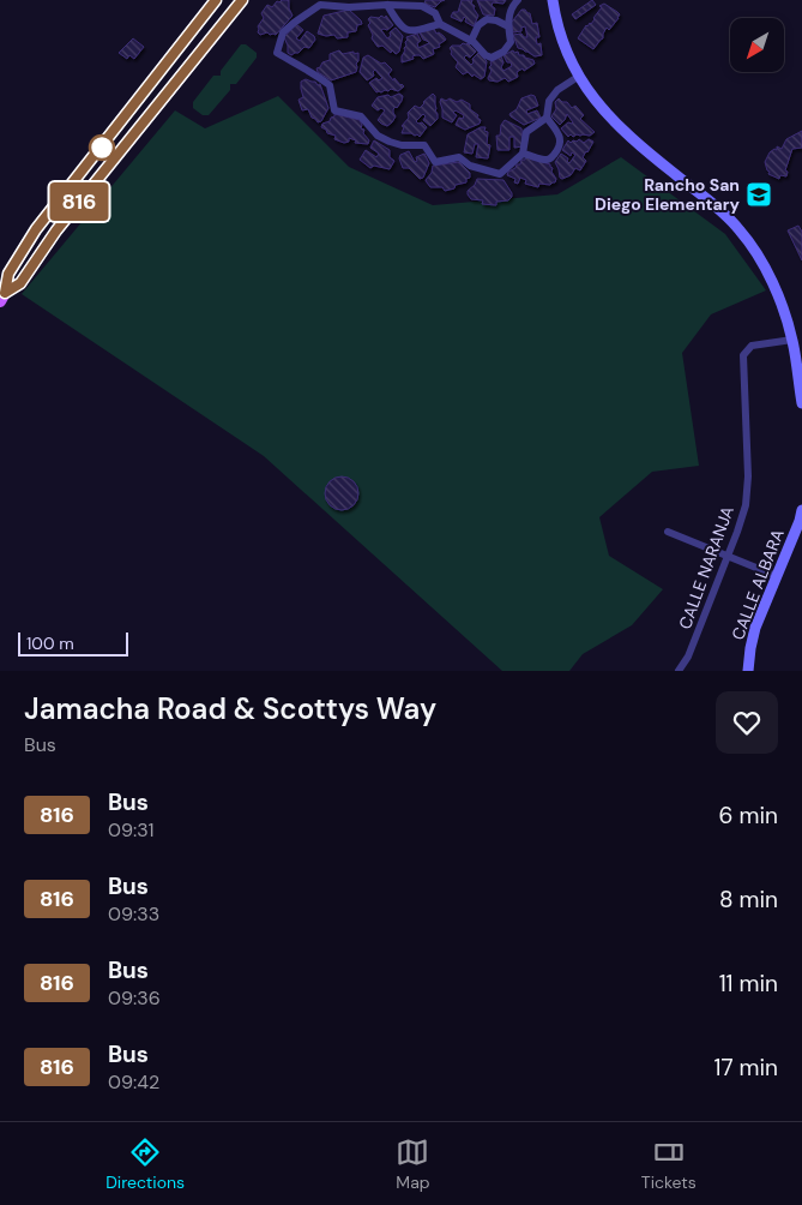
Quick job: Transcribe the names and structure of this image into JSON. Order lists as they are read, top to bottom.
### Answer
{
  "streets": {
    "street": ["CALLE NARANJA", "CALLE ALBARA"]
  },
  "places": {
    "school or university": ["Rancho San Diego Elementary"]
  },
  "lines": ["bus line 816"],
  "scale_bar": "100 m",
  "north": "bottom left",
  "page": {
    "on_map": "816",
    "scale": "100 m",
    "heading": ["Jamacha Road & Scottys Way", "Bus"],
    "list": [
      {
        "mark": "816",
        "name": "Bus",
        "note": "09:31",
        "value": "6 min"
      },
      {
        "mark": "816",
        "name": "Bus",
        "note": "09:33",
        "value": "8 min"
      },
      {
        "mark": "816",
        "name": "Bus",
        "note": "09:36",
        "value": "11 min"
      },
      {
        "mark": "816",
        "name": "Bus",
        "note": "09:42",
        "value": "17 min"
      }
    ],
    "tabs": ["Directions", "Map", "Tickets"]
  }
}
